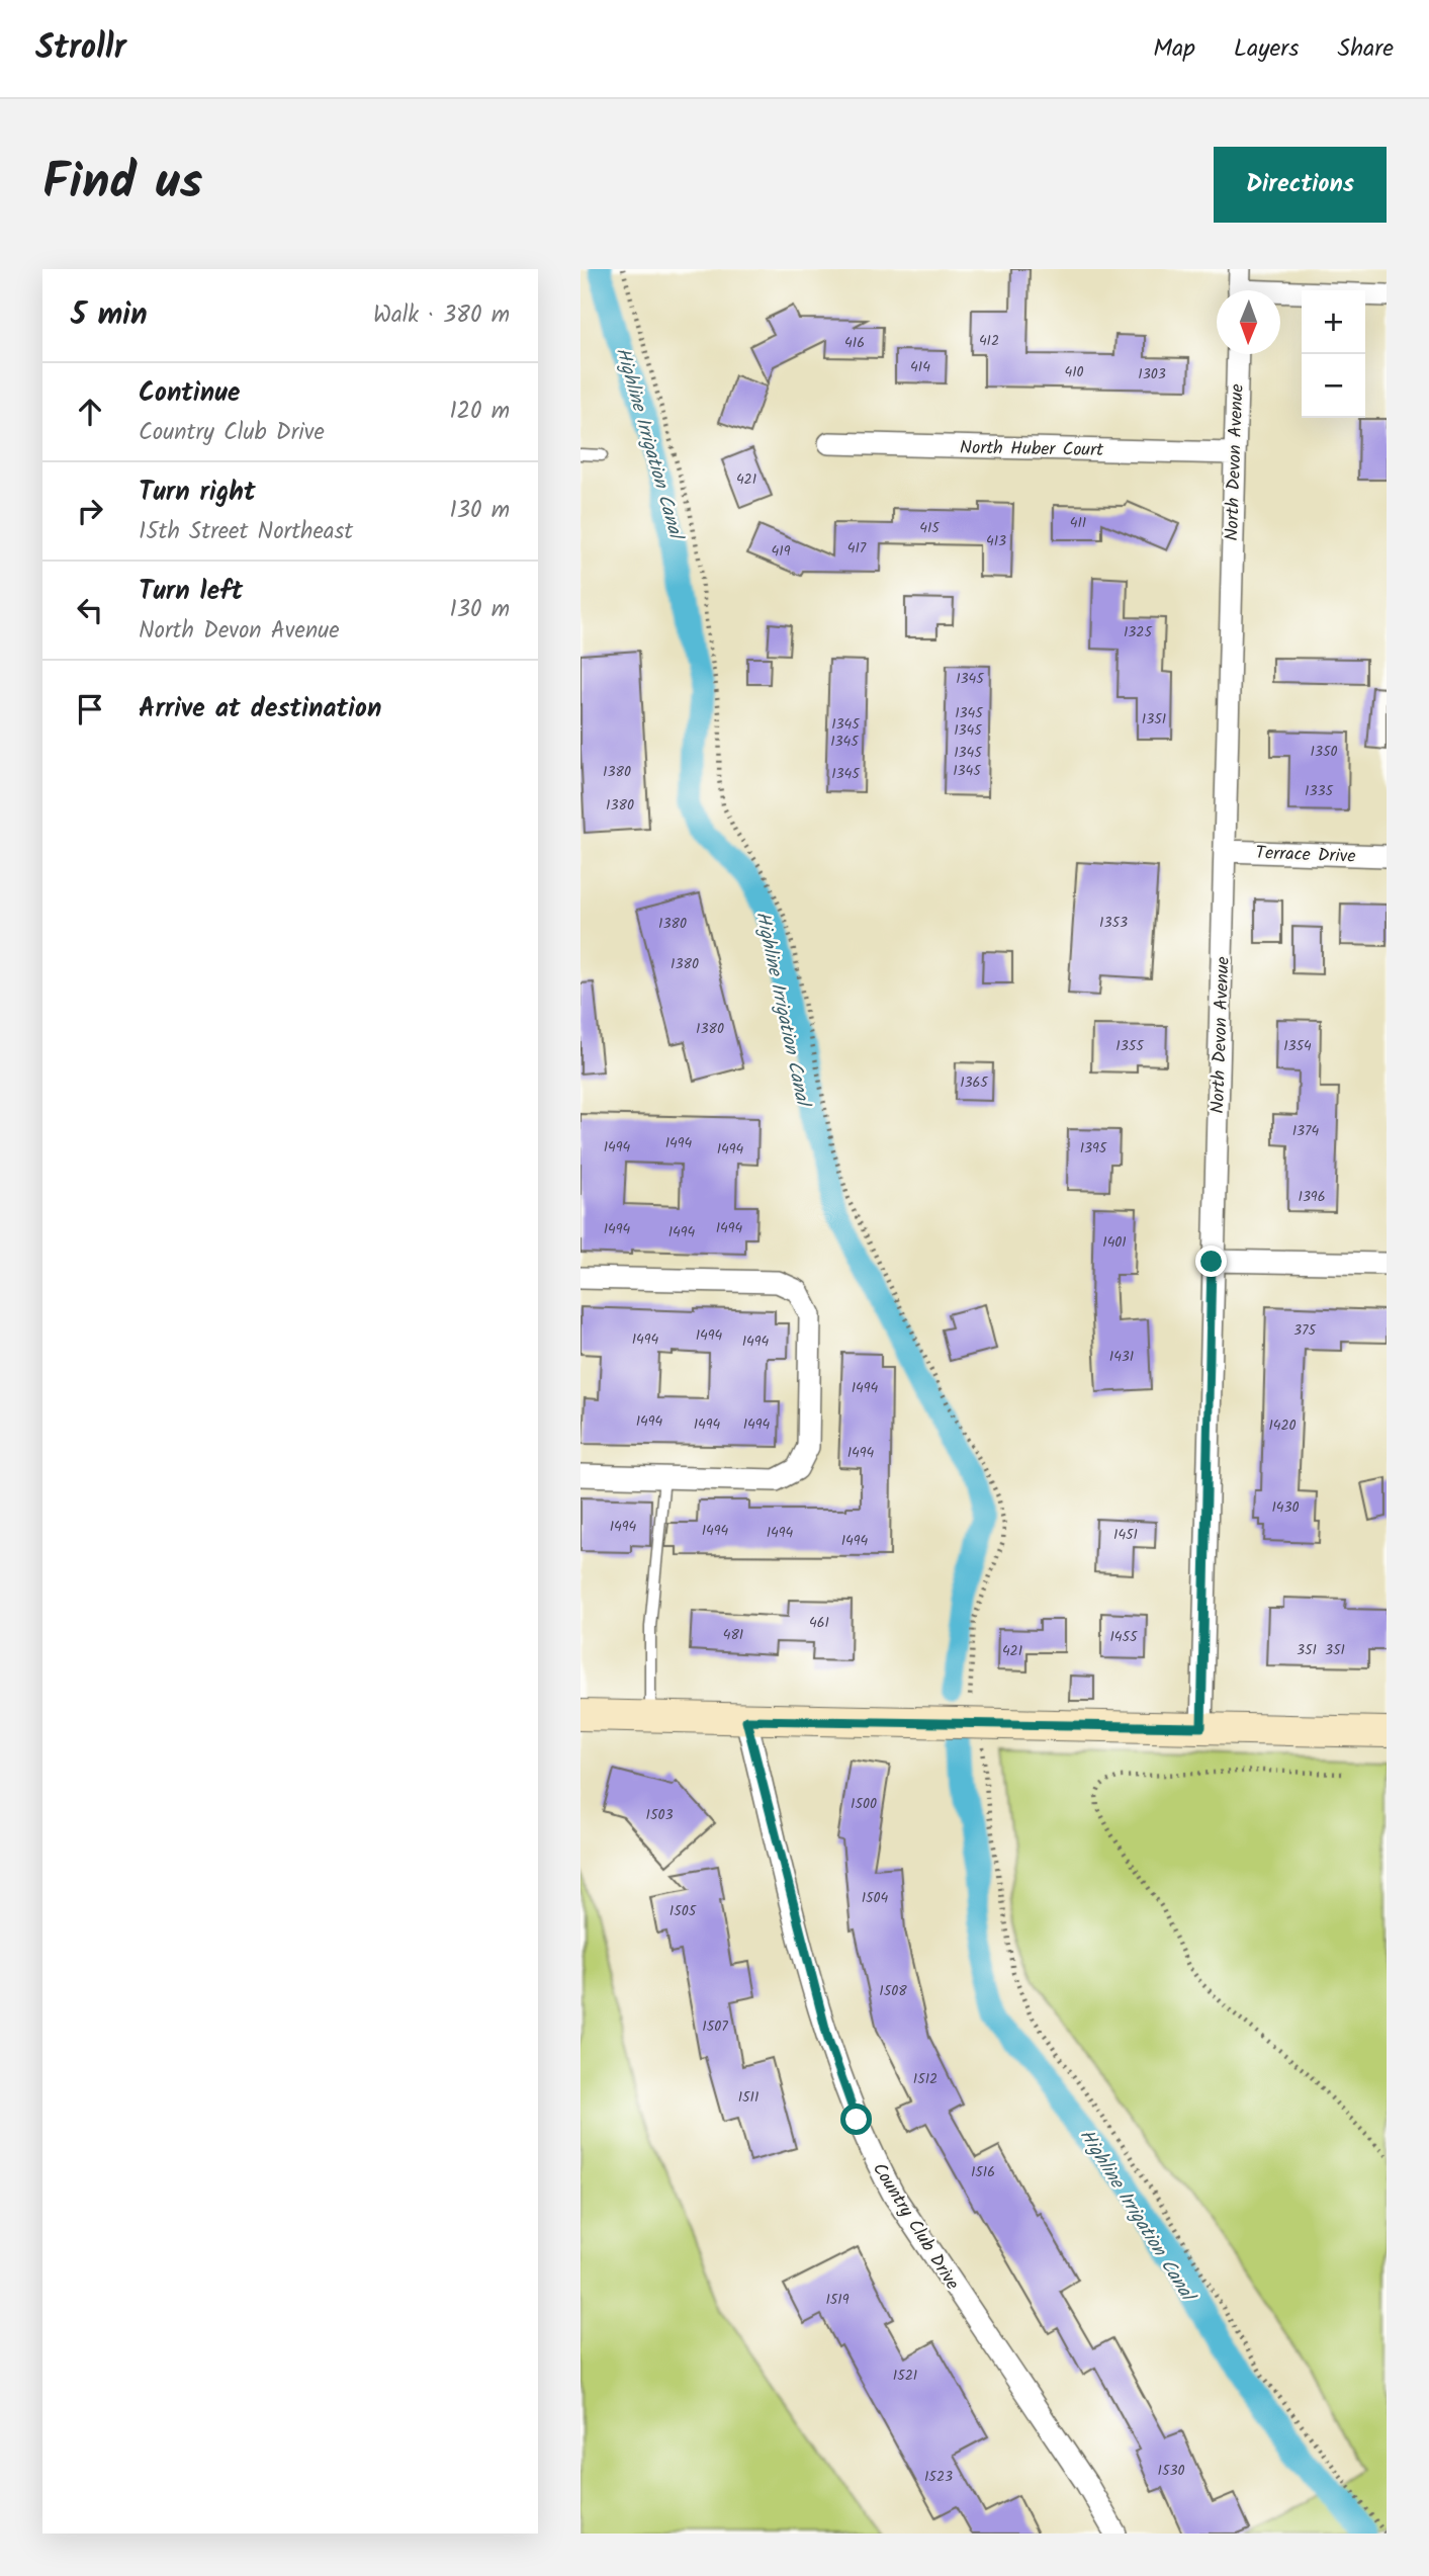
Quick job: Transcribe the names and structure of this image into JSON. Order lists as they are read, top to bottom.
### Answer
{
  "streets": {
    "street": [
      "North Huber Court",
      "North Devon Avenue",
      "Terrace Drive",
      "Country Club Drive"
    ]
  },
  "crossings": [
    ["North Huber Court", "North Devon Avenue"],
    ["North Devon Avenue", "Terrace Drive"]
  ],
  "water": ["Highline Irrigation Canal"],
  "house_numbers": [
    "412",
    "416",
    "414",
    "410",
    "1303",
    "421",
    "411",
    "415",
    "413",
    "417",
    "419",
    "1325",
    "1345",
    "1345",
    "1351",
    "1345",
    "1345",
    "1345",
    "1350",
    "1345",
    "1345",
    "1380",
    "1345",
    "1335",
    "1380",
    "1353",
    "1380",
    "1380",
    "1380",
    "1355",
    "1354",
    "1365",
    "1374",
    "1494",
    "1494",
    "1395",
    "1494",
    "1396",
    "1494",
    "1494",
    "1494",
    "1401",
    "375",
    "1494",
    "1494",
    "1494",
    "1431",
    "1494",
    "1494",
    "1494",
    "1494",
    "1420",
    "1494",
    "1430",
    "1494",
    "1494",
    "1494",
    "1451",
    "1494",
    "461",
    "481",
    "1455",
    "351",
    "351",
    "421",
    "1500",
    "1503",
    "1504",
    "1505",
    "1508",
    "1507",
    "1512",
    "1511",
    "1516",
    "1519",
    "1521",
    "1530",
    "1523"
  ],
  "north": "bottom",
  "page": {
    "header": "Strollr",
    "nav": ["Map", "Layers", "Share"],
    "title": "Find us",
    "buttons": "Directions",
    "heading": ["5 min", "Walk · 380 m"],
    "map_buttons": ["+", "−"],
    "list": [
      ["Continue", "Country Club Drive", "120 m"],
      ["Turn right", "15th Street Northeast", "130 m"],
      ["Turn left", "North Devon Avenue", "130 m"],
      "Arrive at destination"
    ]
  }
}
